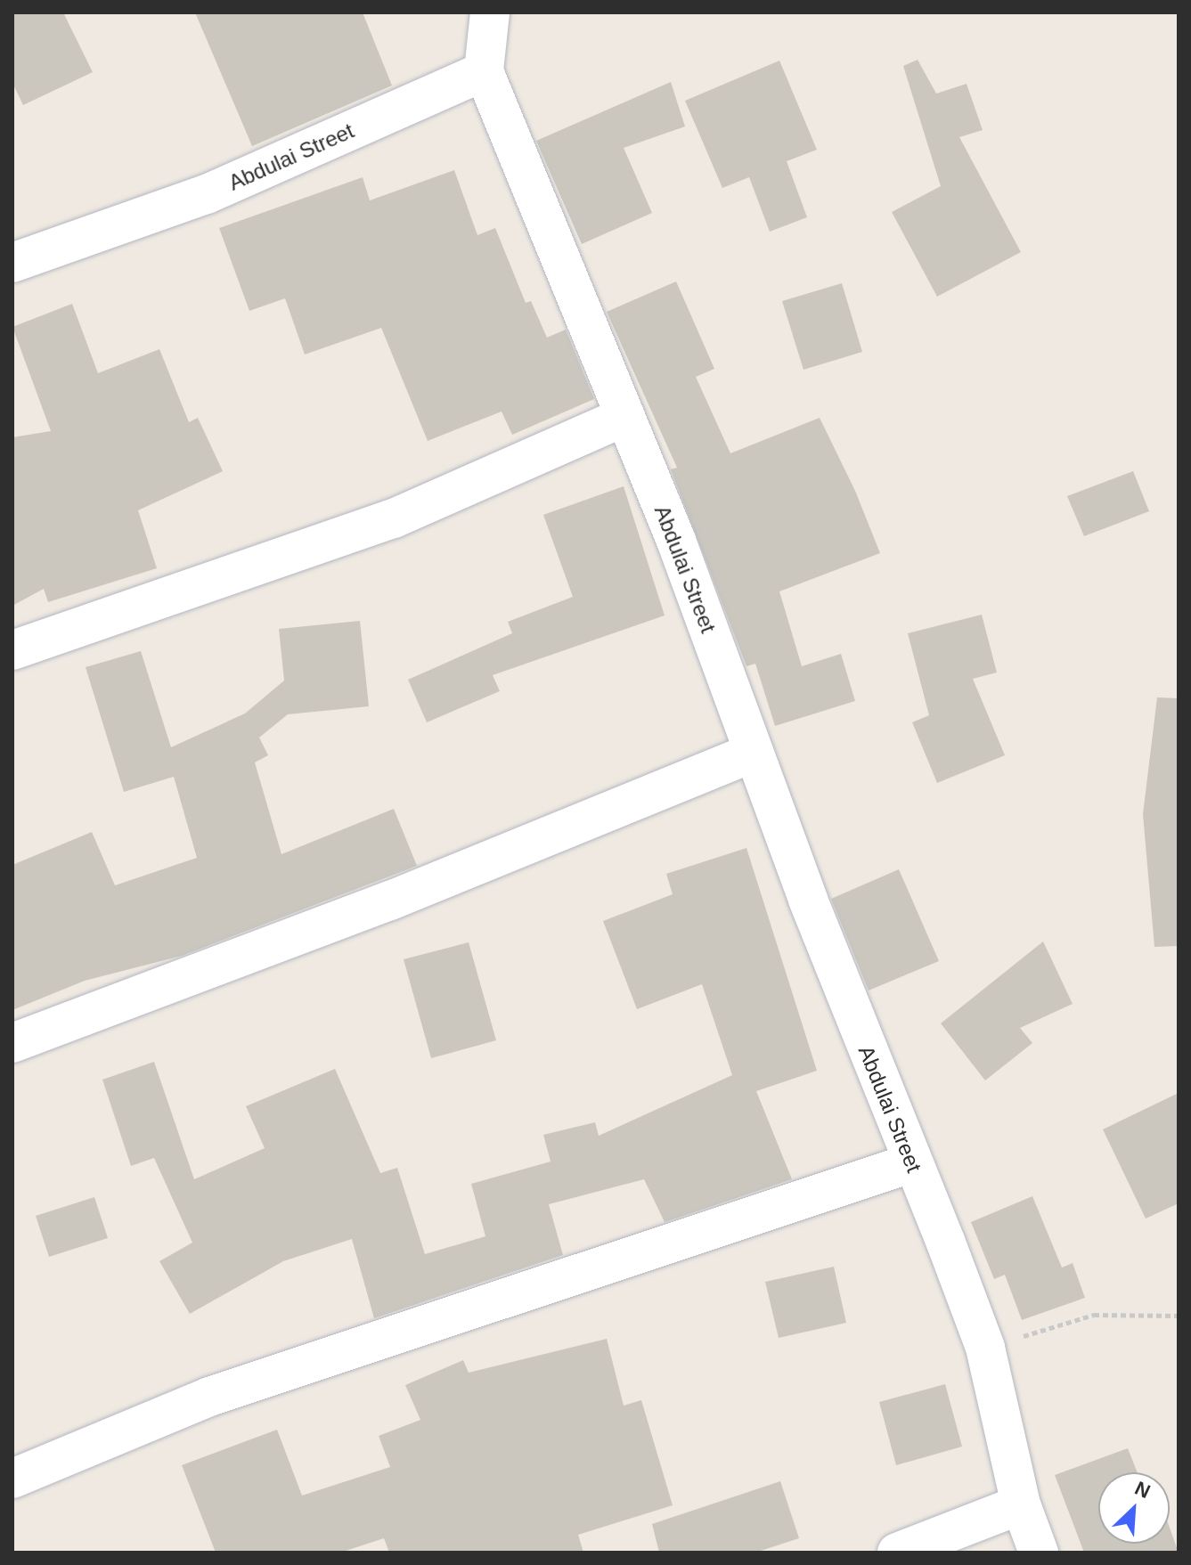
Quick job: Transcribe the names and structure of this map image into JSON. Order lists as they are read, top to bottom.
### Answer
{
  "streets": {
    "street": ["Abdulai Street"]
  },
  "north": "top right"
}
